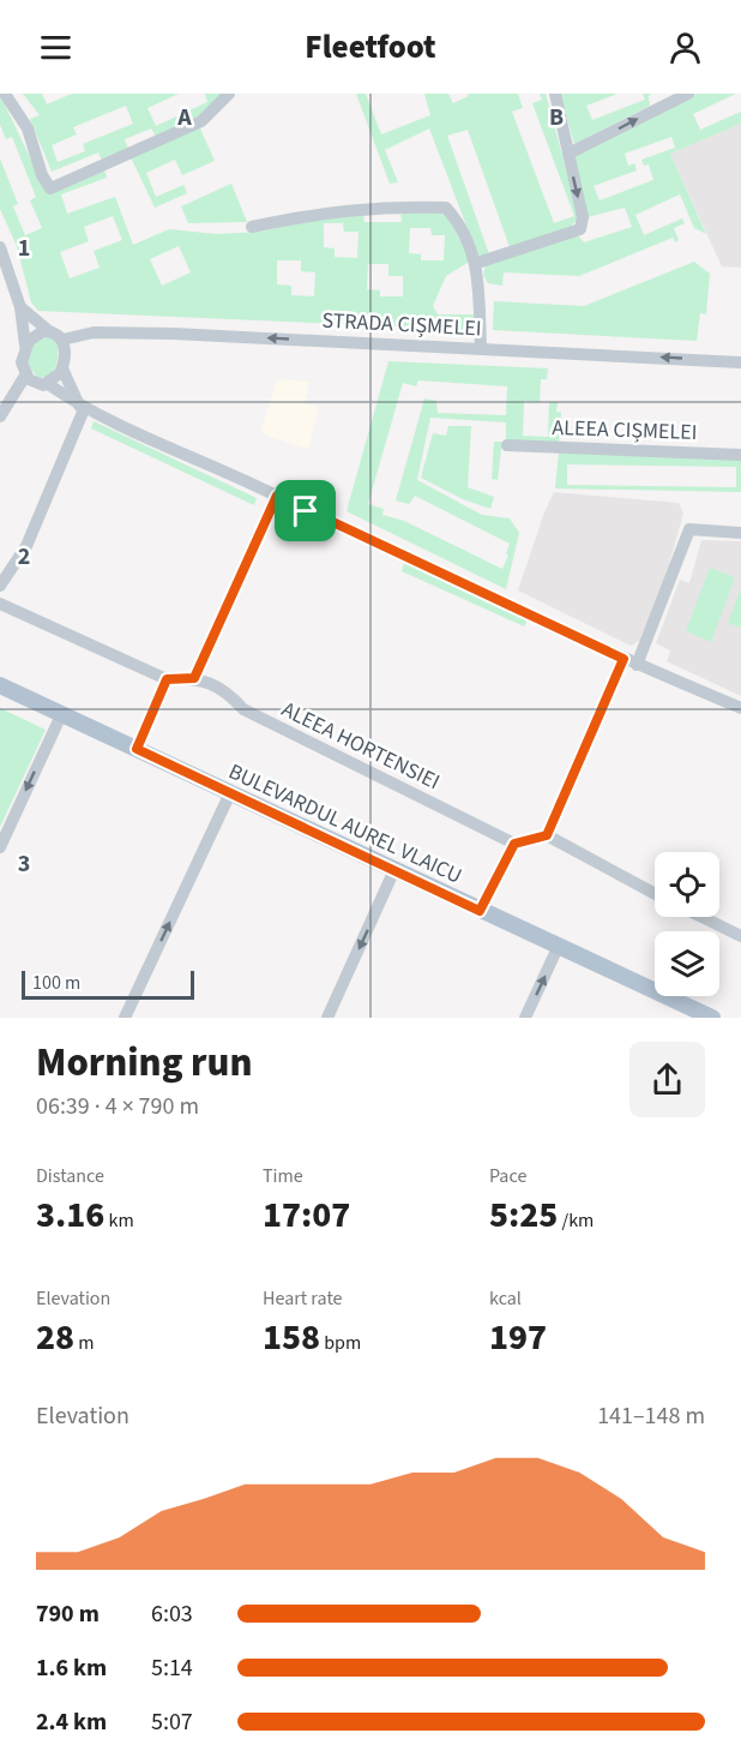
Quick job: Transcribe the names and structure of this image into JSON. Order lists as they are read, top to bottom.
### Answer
{
  "streets": {
    "main road": ["BULEVARDUL AUREL VLAICU"],
    "street": ["STRADA CIȘMELEI", "ALEEA CIȘMELEI", "ALEEA HORTENSIEI"]
  },
  "one_way": ["STRADA CIȘMELEI"],
  "scale_bar": "100 m",
  "page": {
    "header": "Fleetfoot",
    "scale": "100 m",
    "heading": ["Morning run", "06:39 · 4 × 790 m"],
    "stats": [
      ["Distance", "3.16 km"],
      ["Time", "17:07"],
      ["Pace", "5:25 /km"],
      ["Elevation", "28 m"],
      ["Heart rate", "158 bpm"],
      ["kcal", "197"]
    ],
    "chart": ["Elevation", "141–148 m"],
    "list": [
      {
        "name": "790 m",
        "note": "6:03"
      },
      {
        "name": "1.6 km",
        "note": "5:14"
      },
      {
        "name": "2.4 km",
        "note": "5:07"
      }
    ]
  },
  "grid": {
    "columns": ["A", "B"],
    "rows": ["1", "2", "3"]
  }
}
